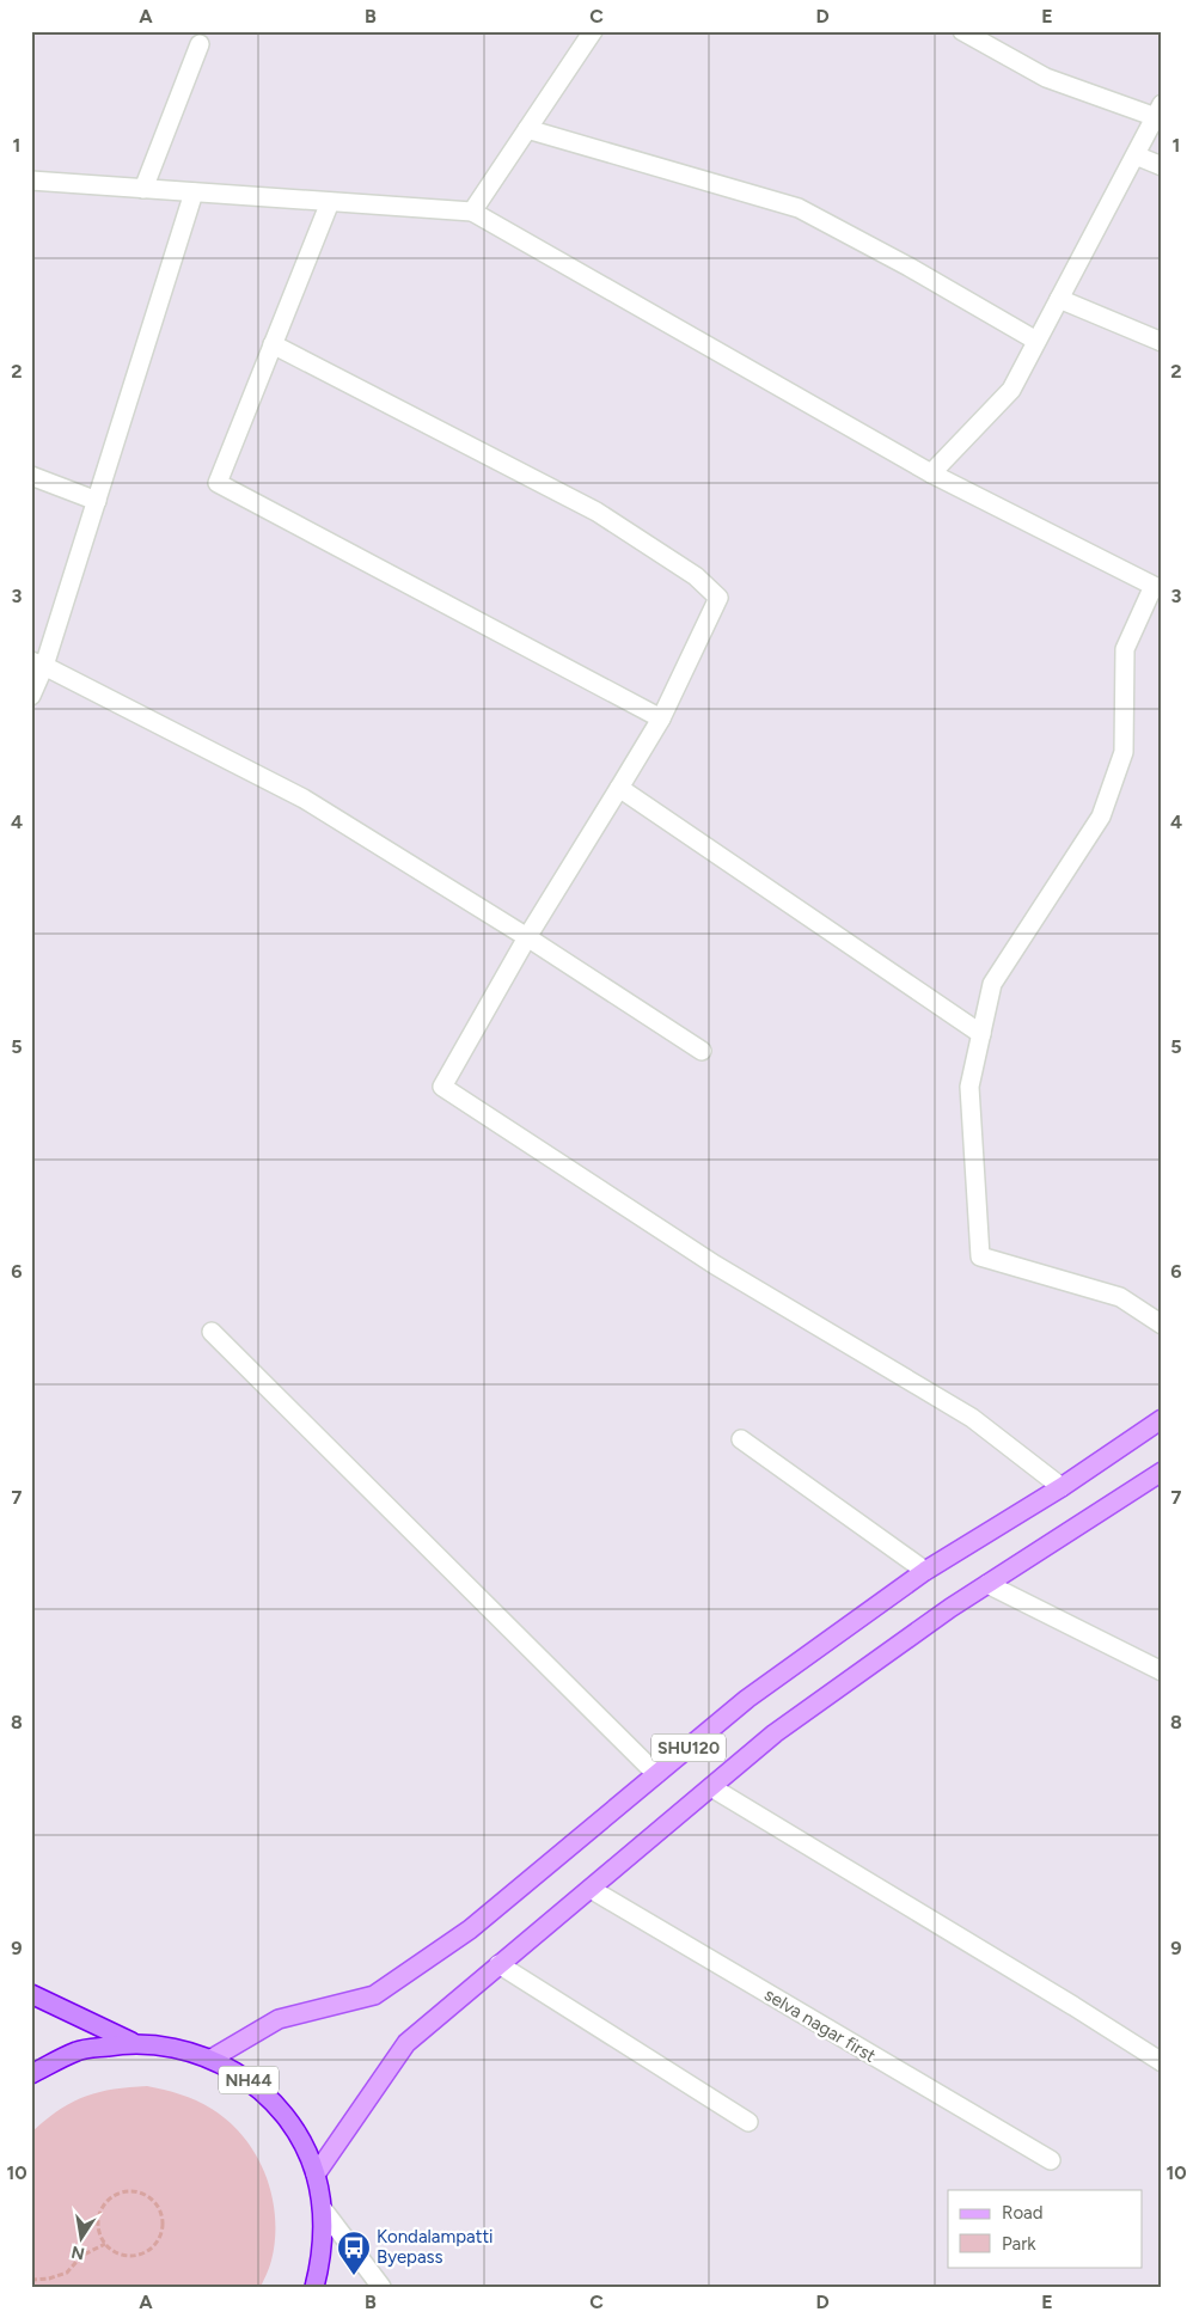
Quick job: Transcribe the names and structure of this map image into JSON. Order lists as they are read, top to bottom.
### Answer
{
  "streets": {
    "highway": ["NH44"],
    "main road": ["SHU120"],
    "street": ["selva nagar first"]
  },
  "crossings": [
    ["SHU120", "selva nagar first"],
    ["SHU120", "NH44"]
  ],
  "places": {
    "bus stop": ["Kondalampatti Byepass"]
  },
  "legend": ["Road", "Park"],
  "north": "bottom",
  "grid": {
    "columns": [
      "A",
      "B",
      "C",
      "D",
      "E"
    ],
    "rows": [
      "1",
      "2",
      "3",
      "4",
      "5",
      "6",
      "7",
      "8",
      "9",
      "10"
    ]
  }
}
